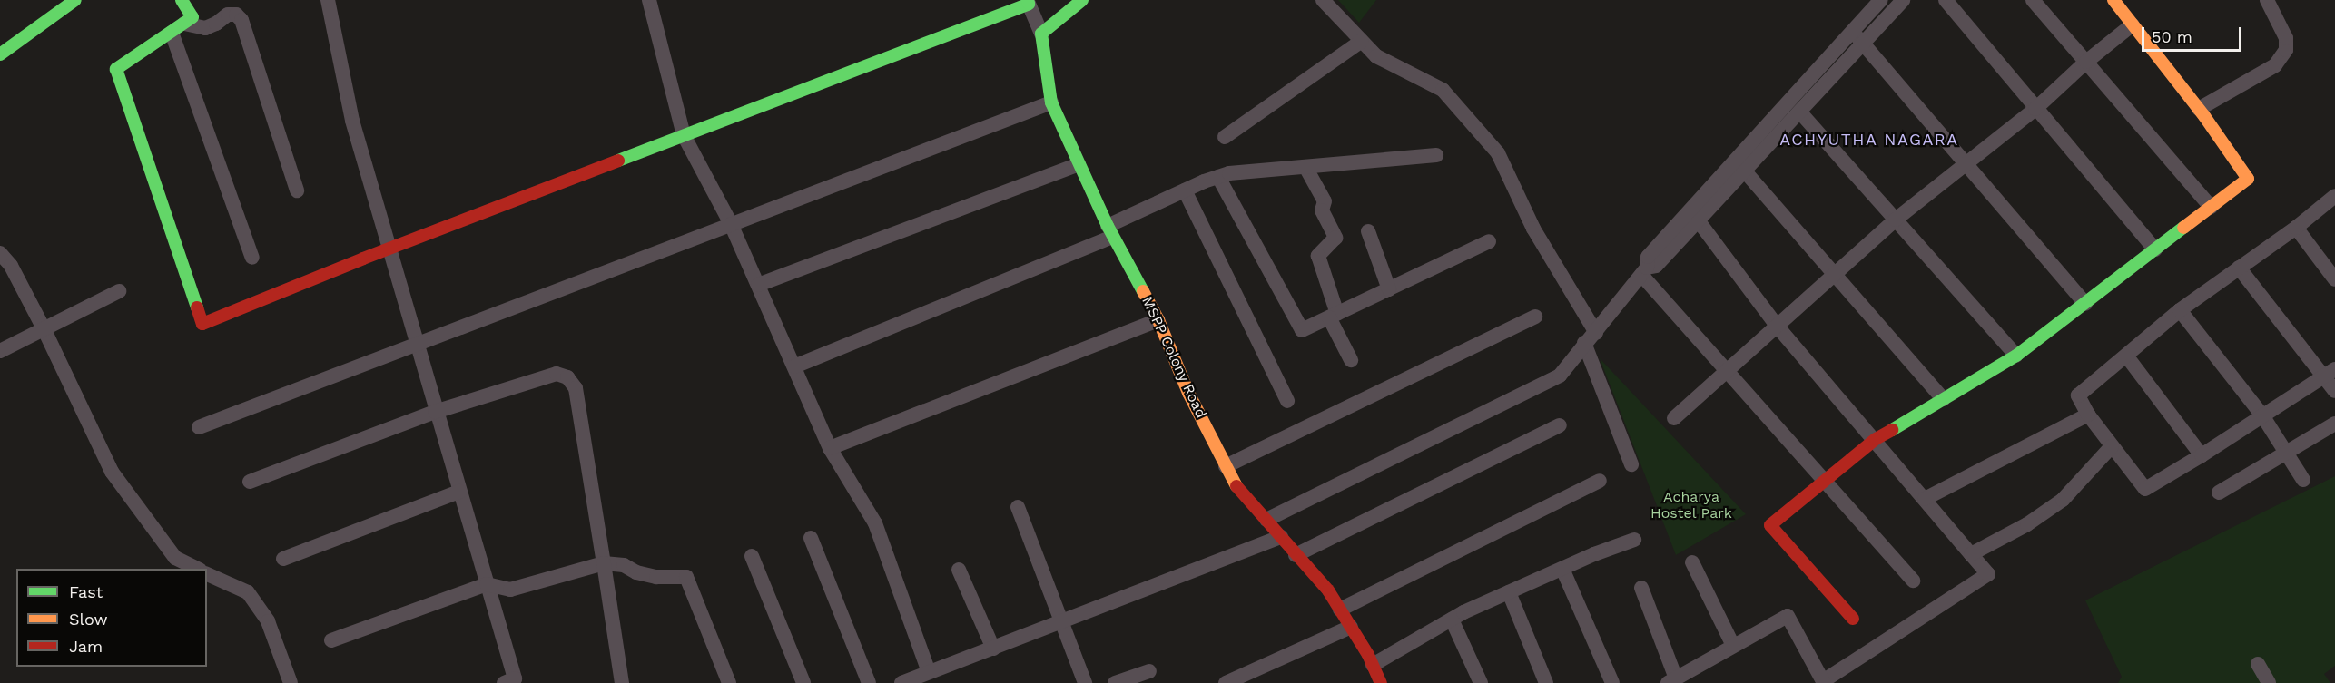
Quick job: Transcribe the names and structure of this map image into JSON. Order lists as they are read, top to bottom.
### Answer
{
  "streets": {
    "street": ["MSPP Colony Road"]
  },
  "districts": ["ACHYUTHA NAGARA"],
  "parks": ["Acharya Hostel Park"],
  "legend": ["Fast", "Slow", "Jam"],
  "scale_bar": "50 m"
}
